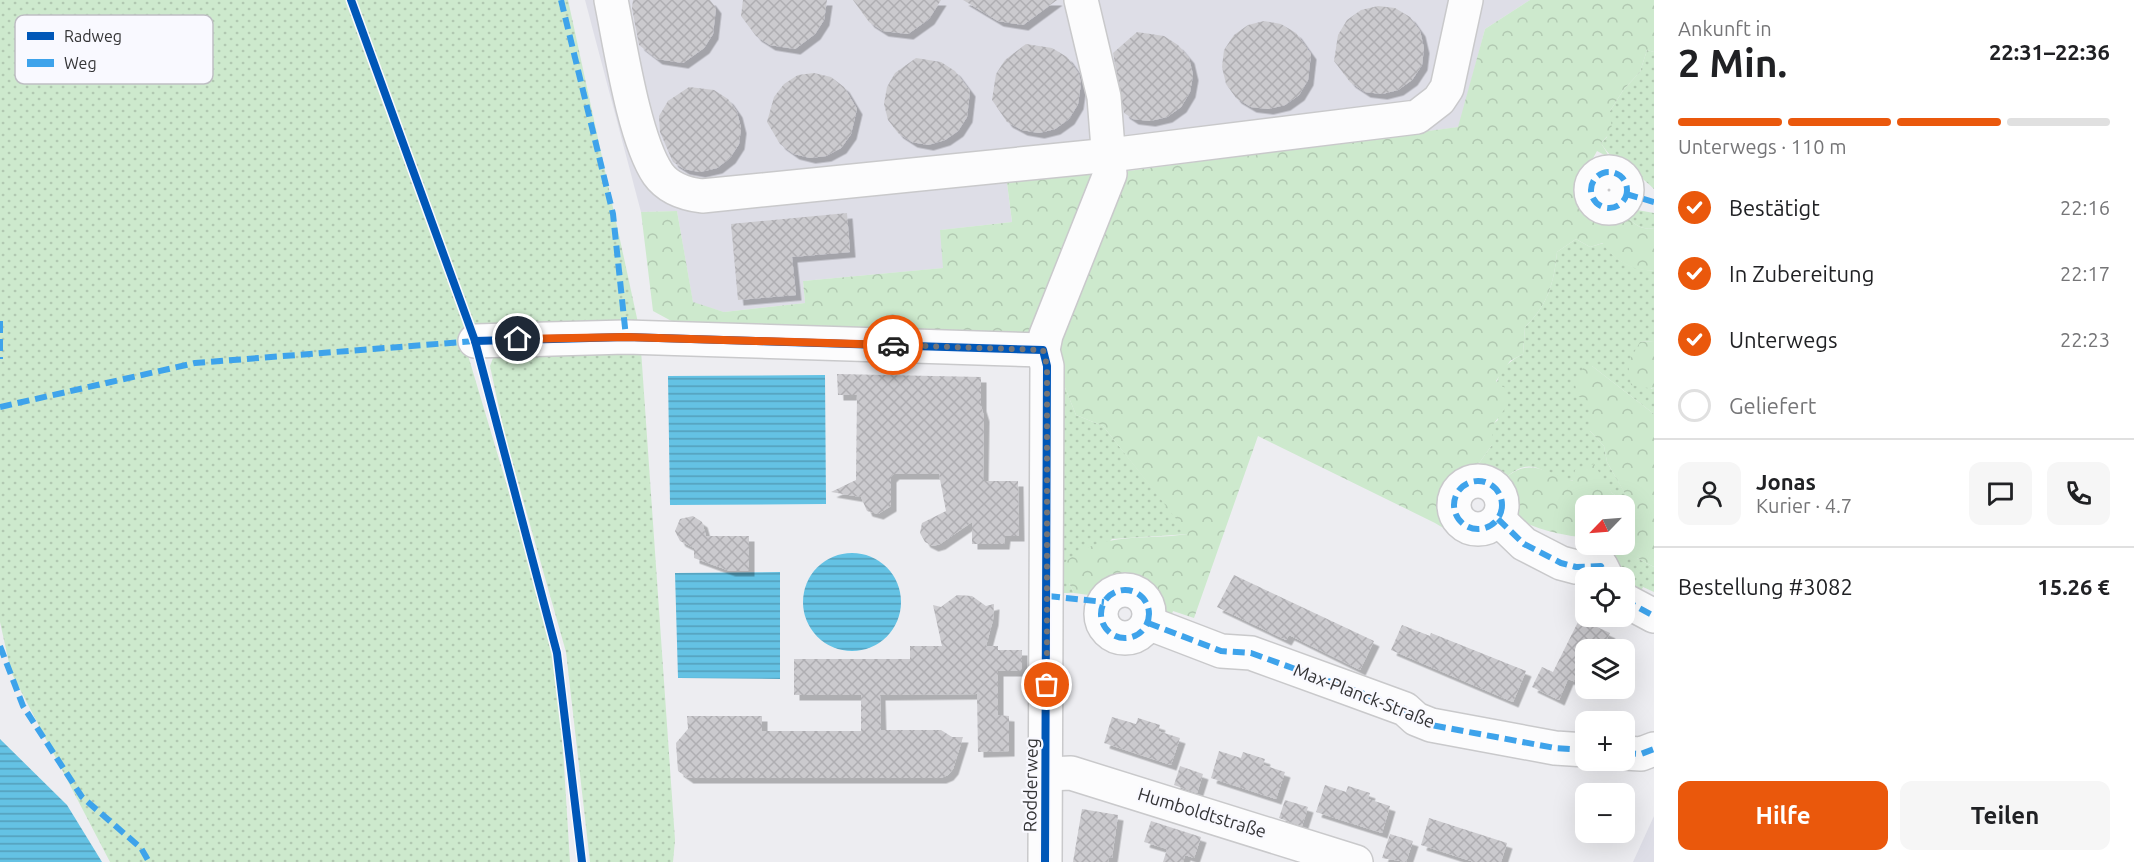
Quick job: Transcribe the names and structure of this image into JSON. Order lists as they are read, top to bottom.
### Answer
{
  "streets": {
    "street": ["Max-Planck-Straße", "Rodderweg", "Humboldtstraße"]
  },
  "crossings": [
    ["Rodderweg", "Humboldtstraße"]
  ],
  "legend": ["Radweg", "Weg"],
  "north": "bottom left",
  "page": {
    "heading": ["2 Min.", "Ankunft in", "22:31–22:36"],
    "panel": [
      "Jonas",
      "Kurier · 4.7",
      "Bestellung #3082",
      "15.26 €"
    ],
    "bar": "Unterwegs · 110 m",
    "list": [
      ["Bestätigt", "22:16"],
      ["In Zubereitung", "22:17"],
      ["Unterwegs", "22:23"],
      "Geliefert"
    ],
    "map_buttons": ["+", "−"],
    "buttons": ["Hilfe", "Teilen"]
  }
}
